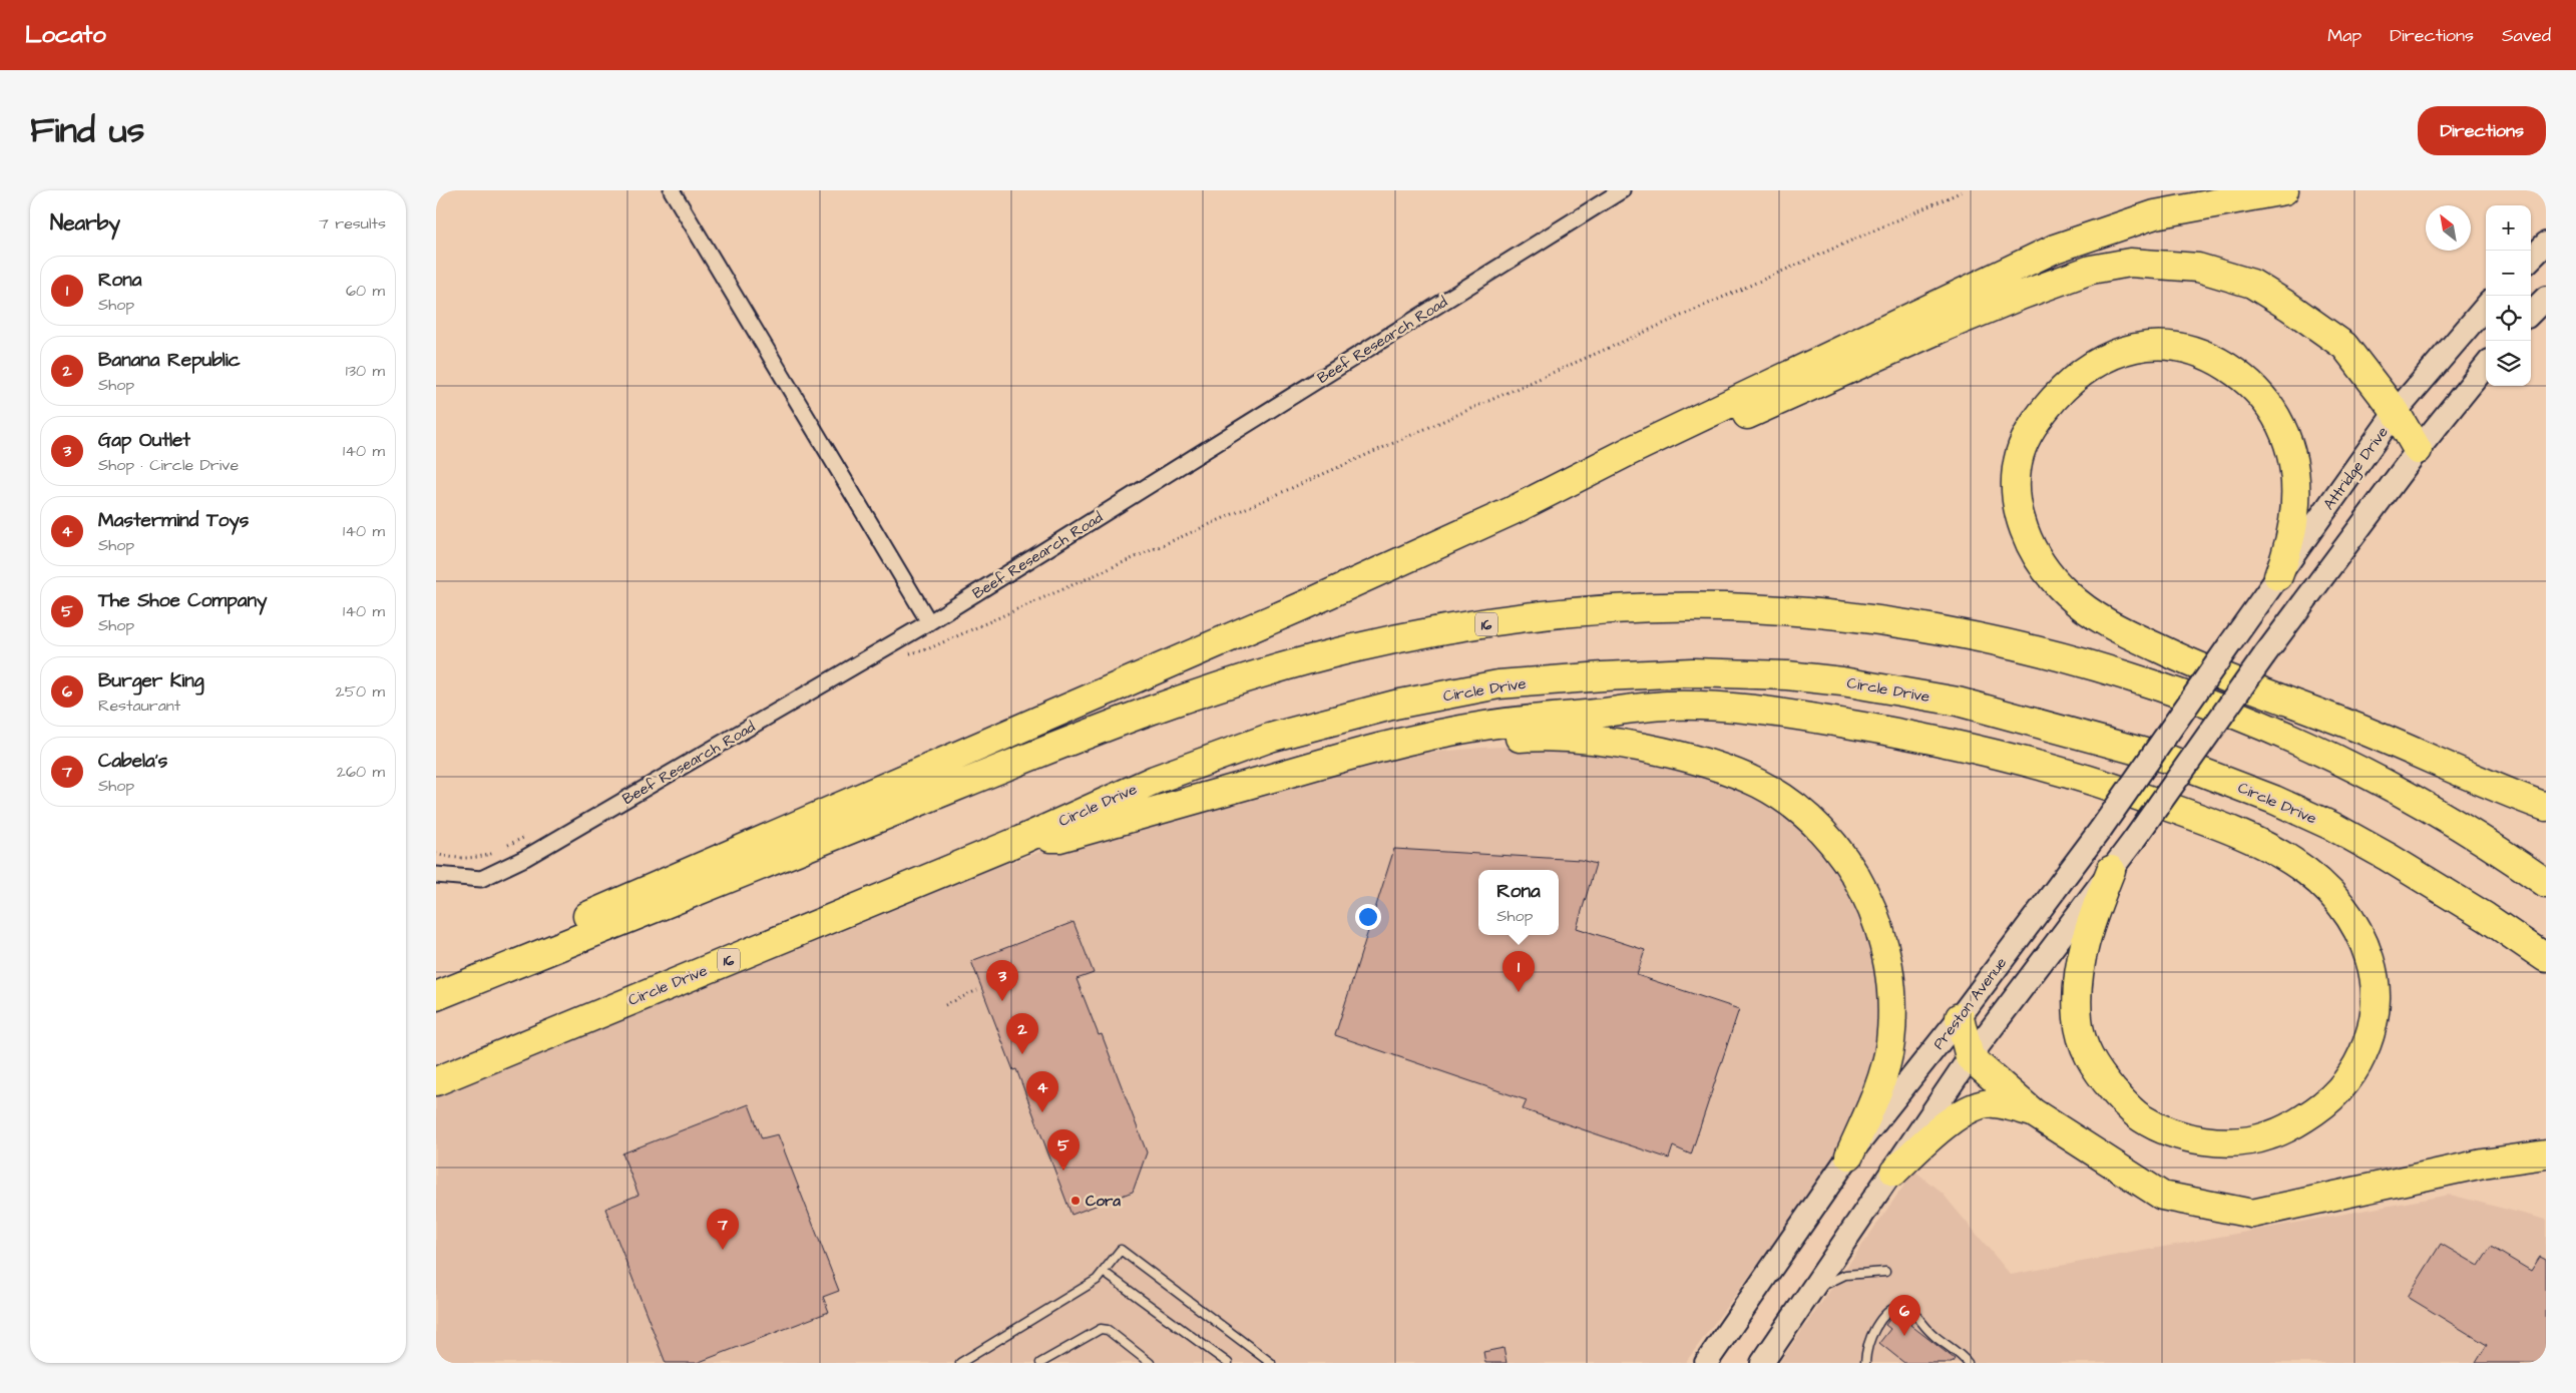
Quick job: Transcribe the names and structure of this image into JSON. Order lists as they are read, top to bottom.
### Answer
{
  "streets": {
    "highway": ["16", "Circle Drive"],
    "main road": ["Attridge Drive", "Preston Avenue"],
    "street": ["Beef Research Road"]
  },
  "crossings": [
    ["Attridge Drive", "Preston Avenue"]
  ],
  "places": ["Cora"],
  "north": "top left",
  "page": {
    "header": "Locato",
    "nav": ["Map", "Directions", "Saved"],
    "title": "Find us",
    "buttons": "Directions",
    "heading": ["Nearby", "7 results"],
    "map_buttons": ["+", "−"],
    "list": [
      {
        "mark": "1",
        "name": "Rona",
        "note": "Shop",
        "value": "60 m"
      },
      {
        "mark": "2",
        "name": "Banana Republic",
        "note": "Shop",
        "value": "130 m"
      },
      {
        "mark": "3",
        "name": "Gap Outlet",
        "note": "Shop · Circle Drive",
        "value": "140 m"
      },
      {
        "mark": "4",
        "name": "Mastermind Toys",
        "note": "Shop",
        "value": "140 m"
      },
      {
        "mark": "5",
        "name": "The Shoe Company",
        "note": "Shop",
        "value": "140 m"
      },
      {
        "mark": "6",
        "name": "Burger King",
        "note": "Restaurant",
        "value": "250 m"
      },
      {
        "mark": "7",
        "name": "Cabela's",
        "note": "Shop",
        "value": "260 m"
      }
    ],
    "popup": ["Rona", "Shop"],
    "pins": [
      "1",
      "3",
      "2",
      "4",
      "5",
      "7",
      "6"
    ]
  }
}
